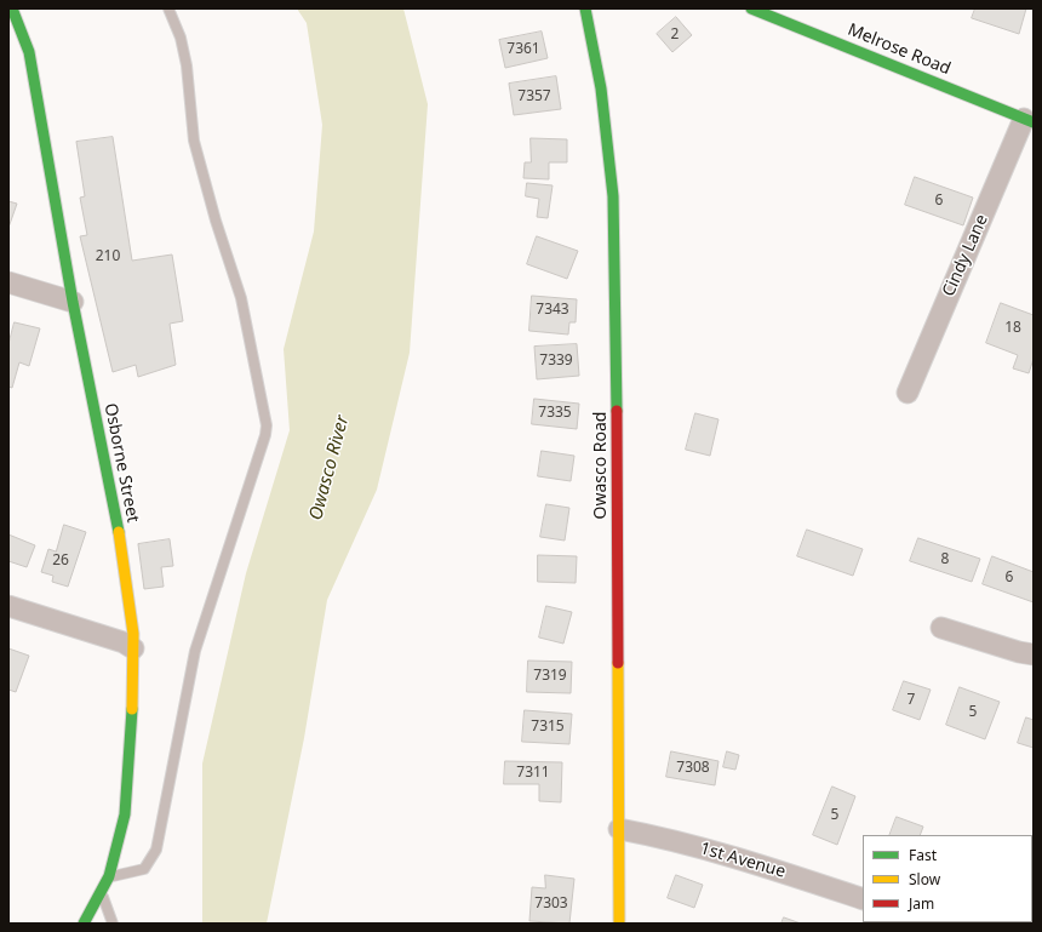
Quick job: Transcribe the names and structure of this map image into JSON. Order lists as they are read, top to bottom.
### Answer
{
  "streets": {
    "street": [
      "Melrose Road",
      "Cindy Lane",
      "Osborne Street",
      "Owasco Road",
      "1st Avenue"
    ]
  },
  "crossings": [
    ["Melrose Road", "Cindy Lane"],
    ["Owasco Road", "1st Avenue"]
  ],
  "water": ["Owasco River"],
  "house_numbers": [
    "2",
    "7361",
    "7357",
    "6",
    "210",
    "7343",
    "18",
    "7339",
    "7335",
    "8",
    "26",
    "6",
    "7319",
    "7",
    "5",
    "7315",
    "7308",
    "7311",
    "5",
    "7303"
  ],
  "legend": ["Fast", "Slow", "Jam"]
}
